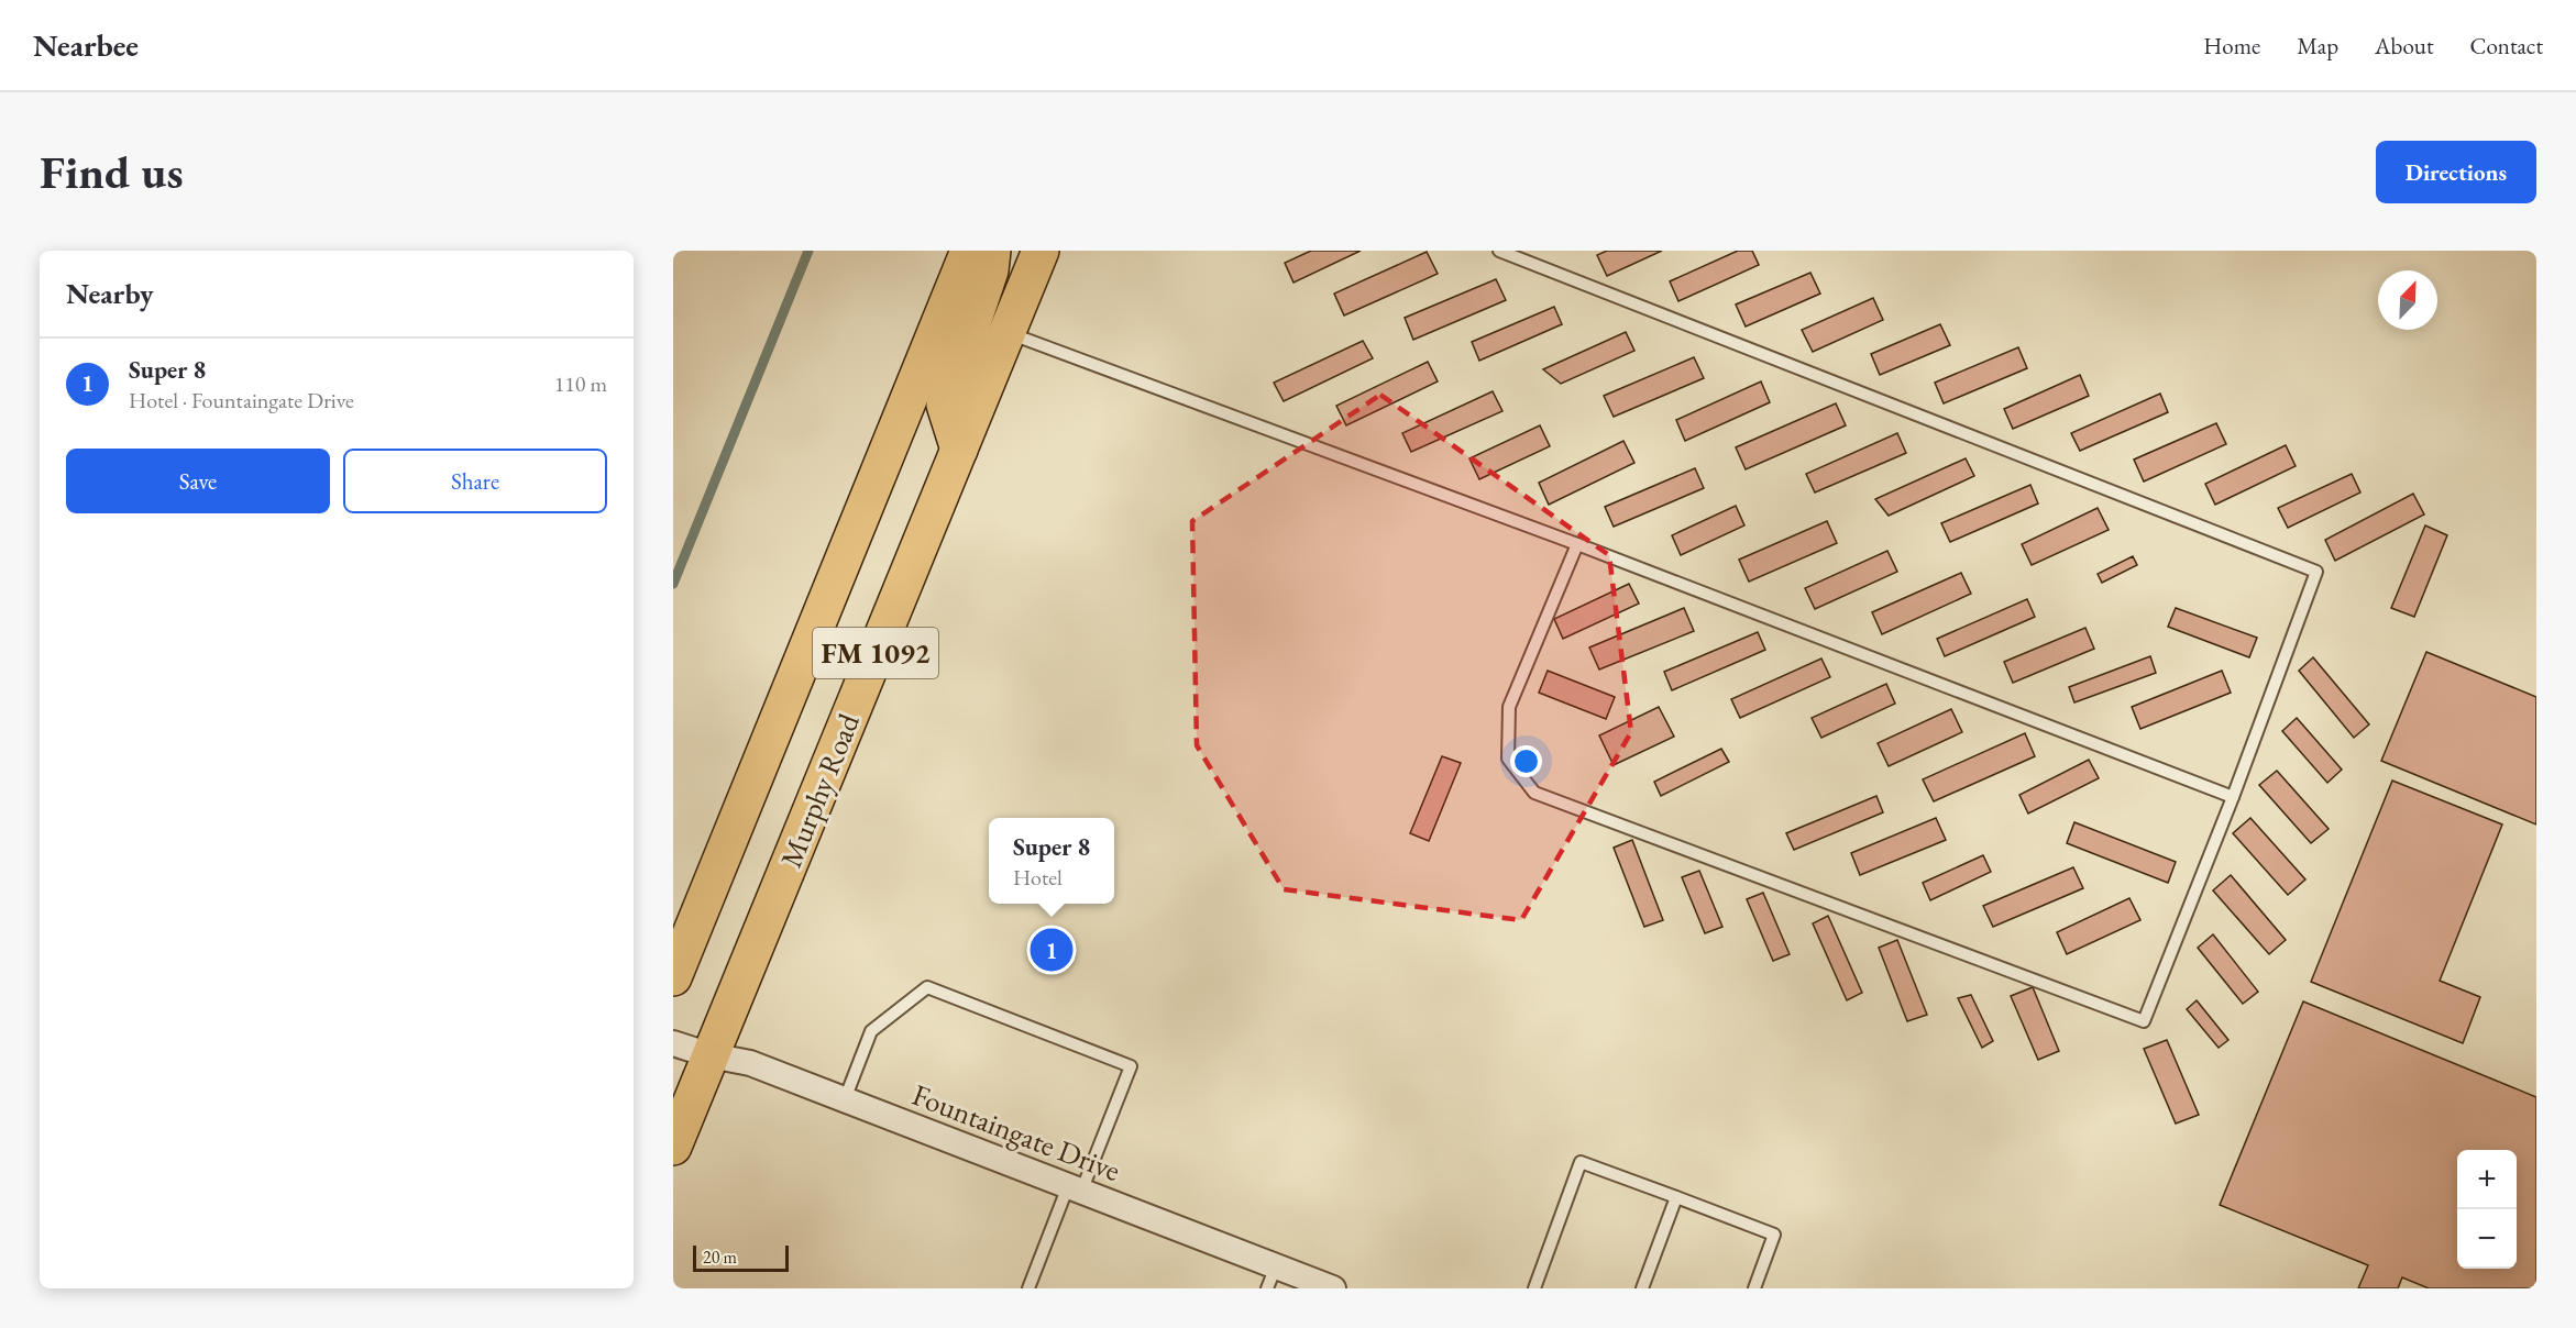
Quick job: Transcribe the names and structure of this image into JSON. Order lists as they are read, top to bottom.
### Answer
{
  "streets": {
    "main road": ["FM 1092", "Murphy Road"],
    "street": ["Fountaingate Drive"]
  },
  "crossings": [
    ["Murphy Road", "Fountaingate Drive"]
  ],
  "scale_bar": "20 m",
  "north": "top right",
  "page": {
    "header": "Nearbee",
    "nav": [
      "Home",
      "Map",
      "About",
      "Contact"
    ],
    "buttons": [
      "Directions",
      ["Save", "Share"]
    ],
    "title": "Find us",
    "heading": "Nearby",
    "list": [
      {
        "mark": "1",
        "name": "Super 8",
        "note": "Hotel · Fountaingate Drive",
        "value": "110 m"
      }
    ],
    "popup": ["Super 8", "Hotel"],
    "pins": "1",
    "map_buttons": ["+", "−"],
    "scale": "20 m"
  }
}
